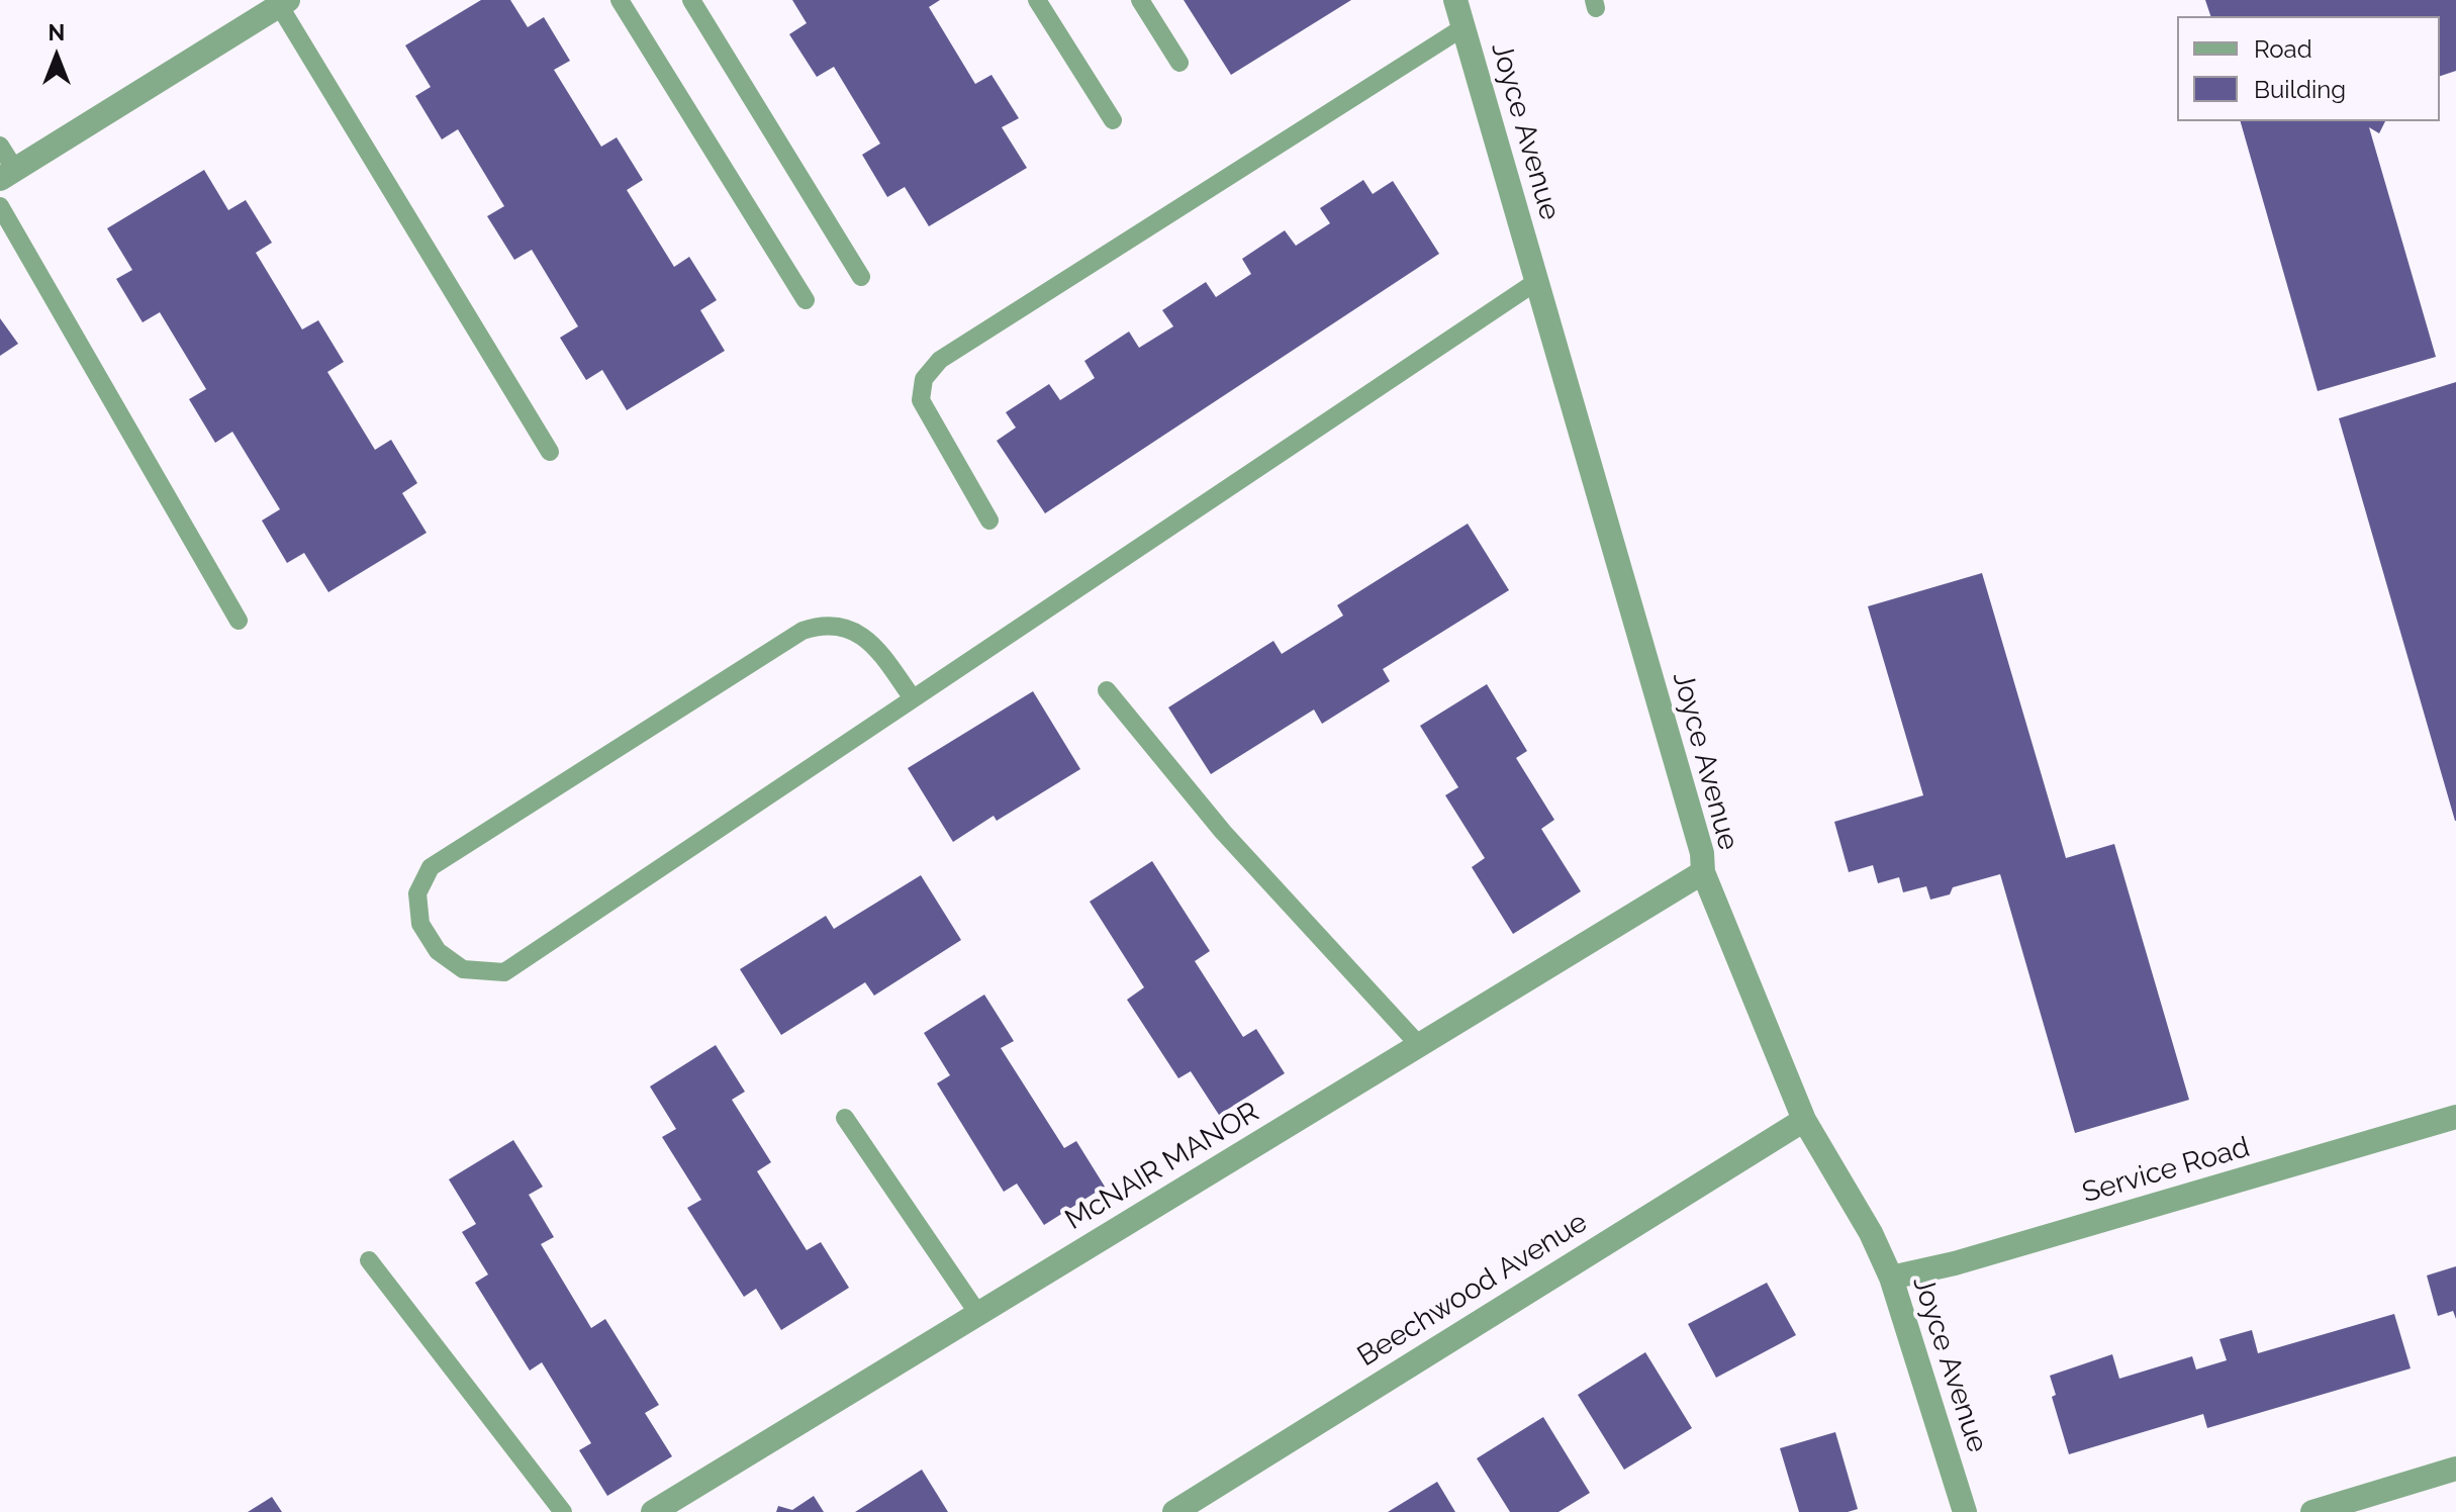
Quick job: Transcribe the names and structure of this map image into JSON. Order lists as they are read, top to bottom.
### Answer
{
  "streets": {
    "street": [
      "Joyce Avenue",
      "McNAIR MANOR",
      "Service Road",
      "Beechwood Avenue"
    ]
  },
  "crossings": [
    ["Joyce Avenue", "McNAIR MANOR"],
    ["Joyce Avenue", "Service Road"],
    ["Joyce Avenue", "Beechwood Avenue"]
  ],
  "legend": ["Road", "Building"],
  "north": "top"
}
